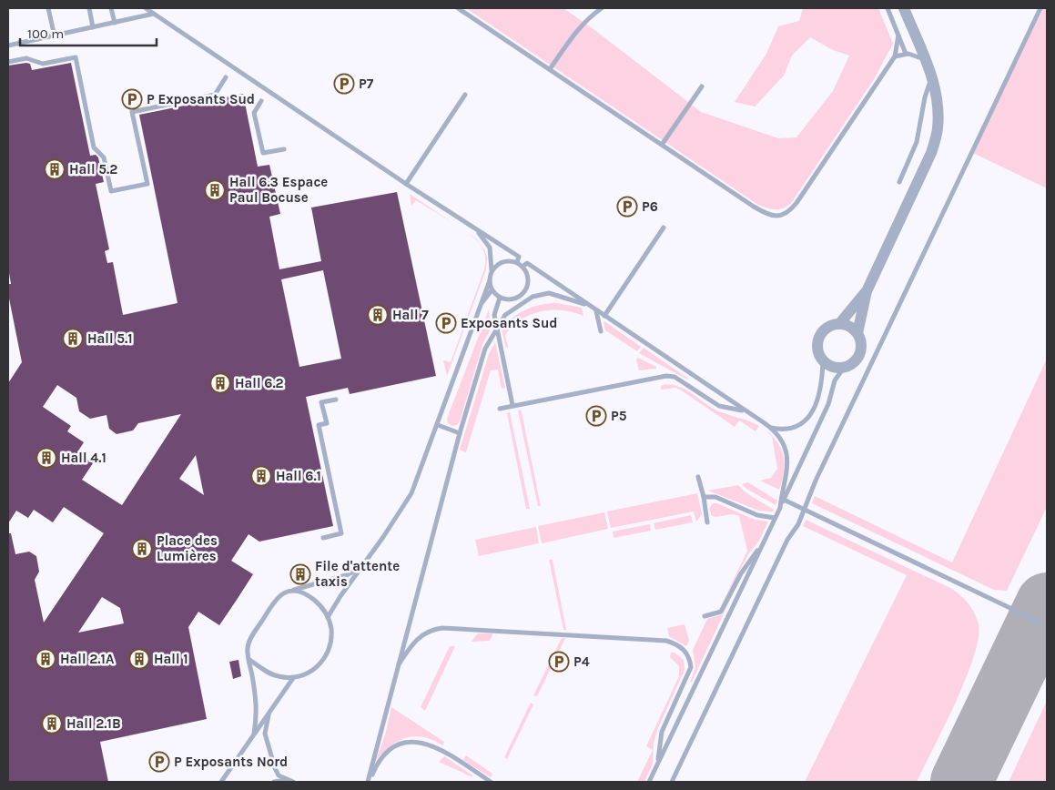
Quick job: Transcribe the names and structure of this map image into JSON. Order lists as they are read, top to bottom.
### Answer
{
  "places": {
    "parking": [
      "P7",
      "P Exposants Sud",
      "P6",
      "Exposants Sud",
      "P5",
      "P4",
      "P Exposants Nord"
    ],
    "building": [
      "Hall 5.2",
      "Hall 6.3 Espace Paul Bocuse",
      "Hall 7",
      "Hall 5.1",
      "Hall 6.2",
      "Hall 4.1",
      "Hall 6.1",
      "Place des Lumières",
      "File d'attente taxis",
      "Hall 2.1A",
      "Hall 1",
      "Hall 2.1B"
    ]
  },
  "scale_bar": "100 m"
}
